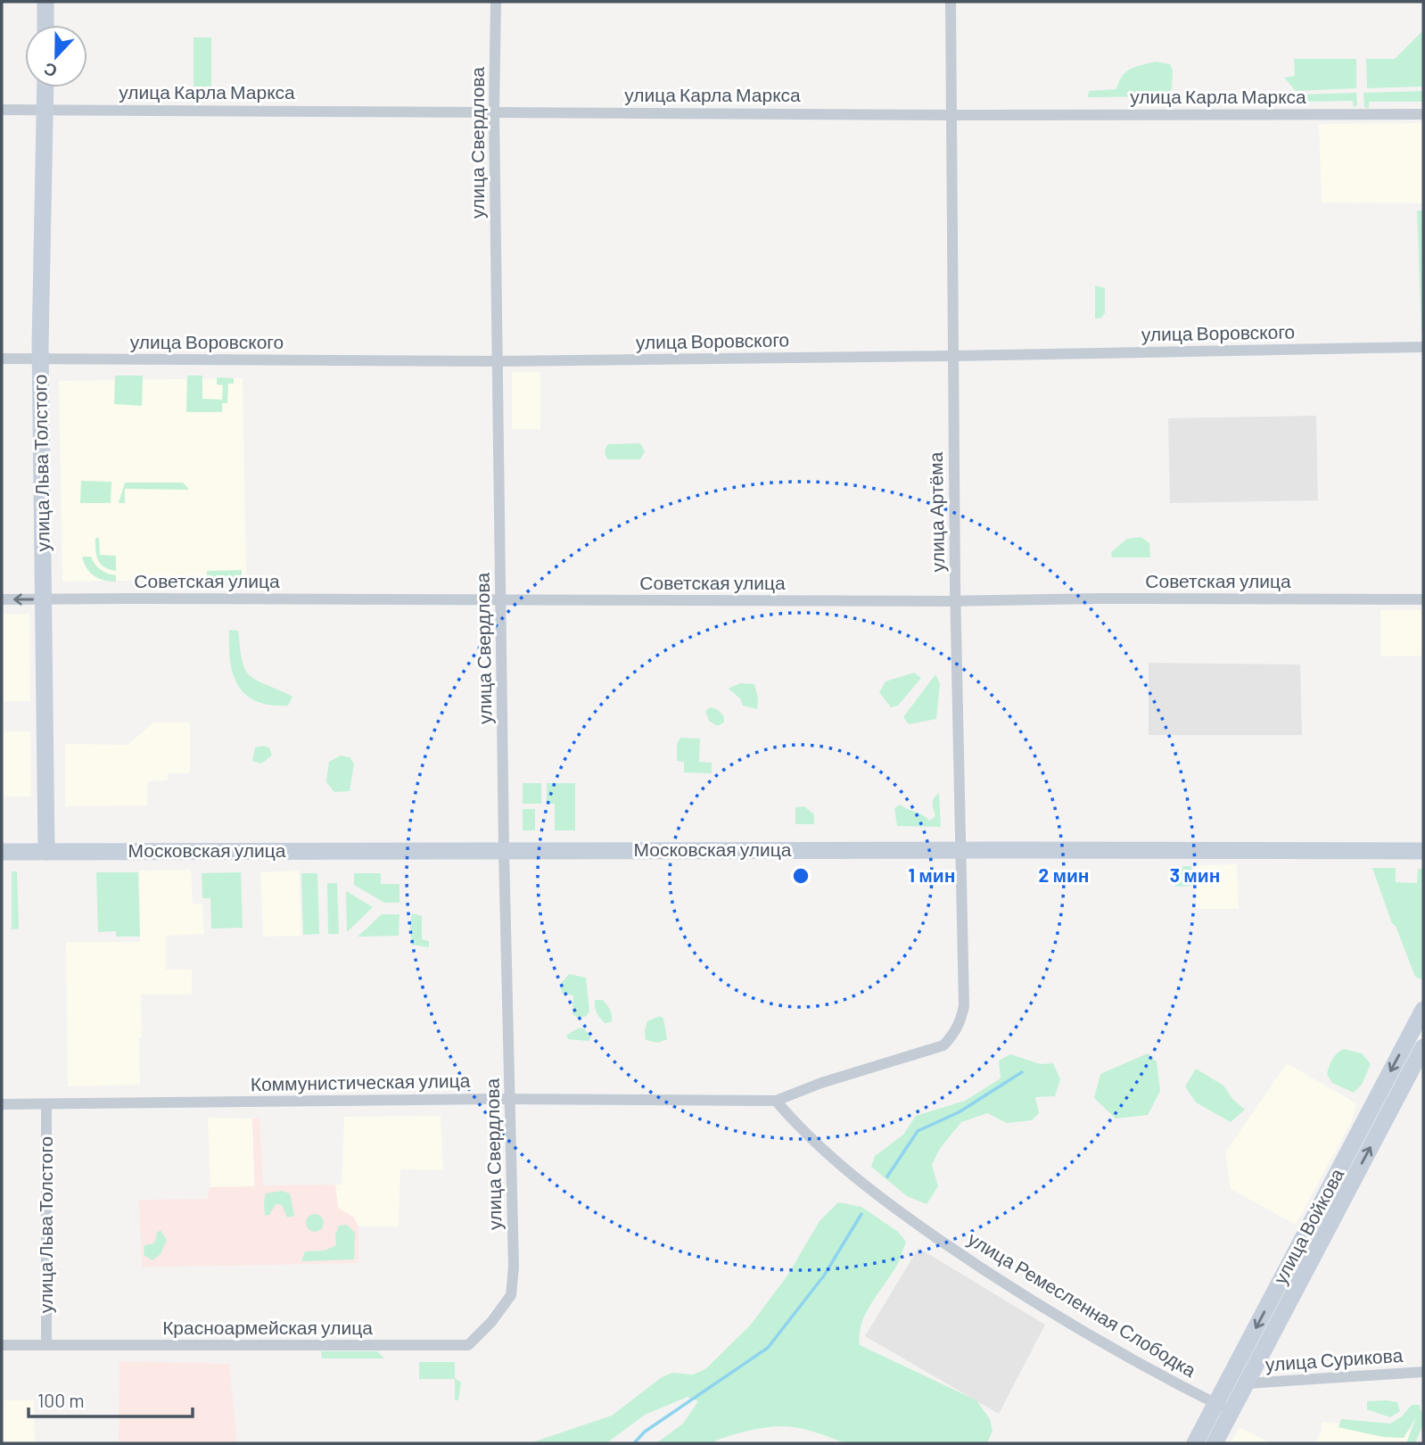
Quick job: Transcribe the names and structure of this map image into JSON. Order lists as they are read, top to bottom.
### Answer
{
  "streets": {
    "street": [
      "улица Карла Маркса",
      "улица Свердлова",
      "улица Воровского",
      "улица Льва Толстого",
      "улица Артёма",
      "Советская улица",
      "Московская улица",
      "Коммунистическая улица",
      "улица Войкова",
      "улица Ремесленная Слободка",
      "Красноармейская улица",
      "улица Сурикова"
    ]
  },
  "crossings": [
    ["улица Карла Маркса", "улица Свердлова"],
    ["улица Карла Маркса", "улица Льва Толстого"],
    ["улица Карла Маркса", "улица Артёма"],
    ["улица Свердлова", "улица Воровского"],
    ["улица Свердлова", "Советская улица"],
    ["улица Свердлова", "Московская улица"],
    ["улица Свердлова", "Коммунистическая улица"],
    ["улица Свердлова", "Красноармейская улица"],
    ["улица Воровского", "улица Льва Толстого"],
    ["улица Воровского", "улица Артёма"],
    ["улица Льва Толстого", "Советская улица"],
    ["улица Льва Толстого", "Московская улица"],
    ["улица Льва Толстого", "Коммунистическая улица"],
    ["улица Льва Толстого", "Красноармейская улица"],
    ["улица Артёма", "Советская улица"],
    ["улица Артёма", "Московская улица"],
    ["улица Артёма", "Коммунистическая улица"],
    ["Коммунистическая улица", "улица Ремесленная Слободка"],
    ["улица Войкова", "улица Ремесленная Слободка"],
    ["улица Войкова", "улица Сурикова"]
  ],
  "scale_bar": "100 m",
  "north": "bottom",
  "rings": ["1 мин", "2 мин", "3 мин"]
}
